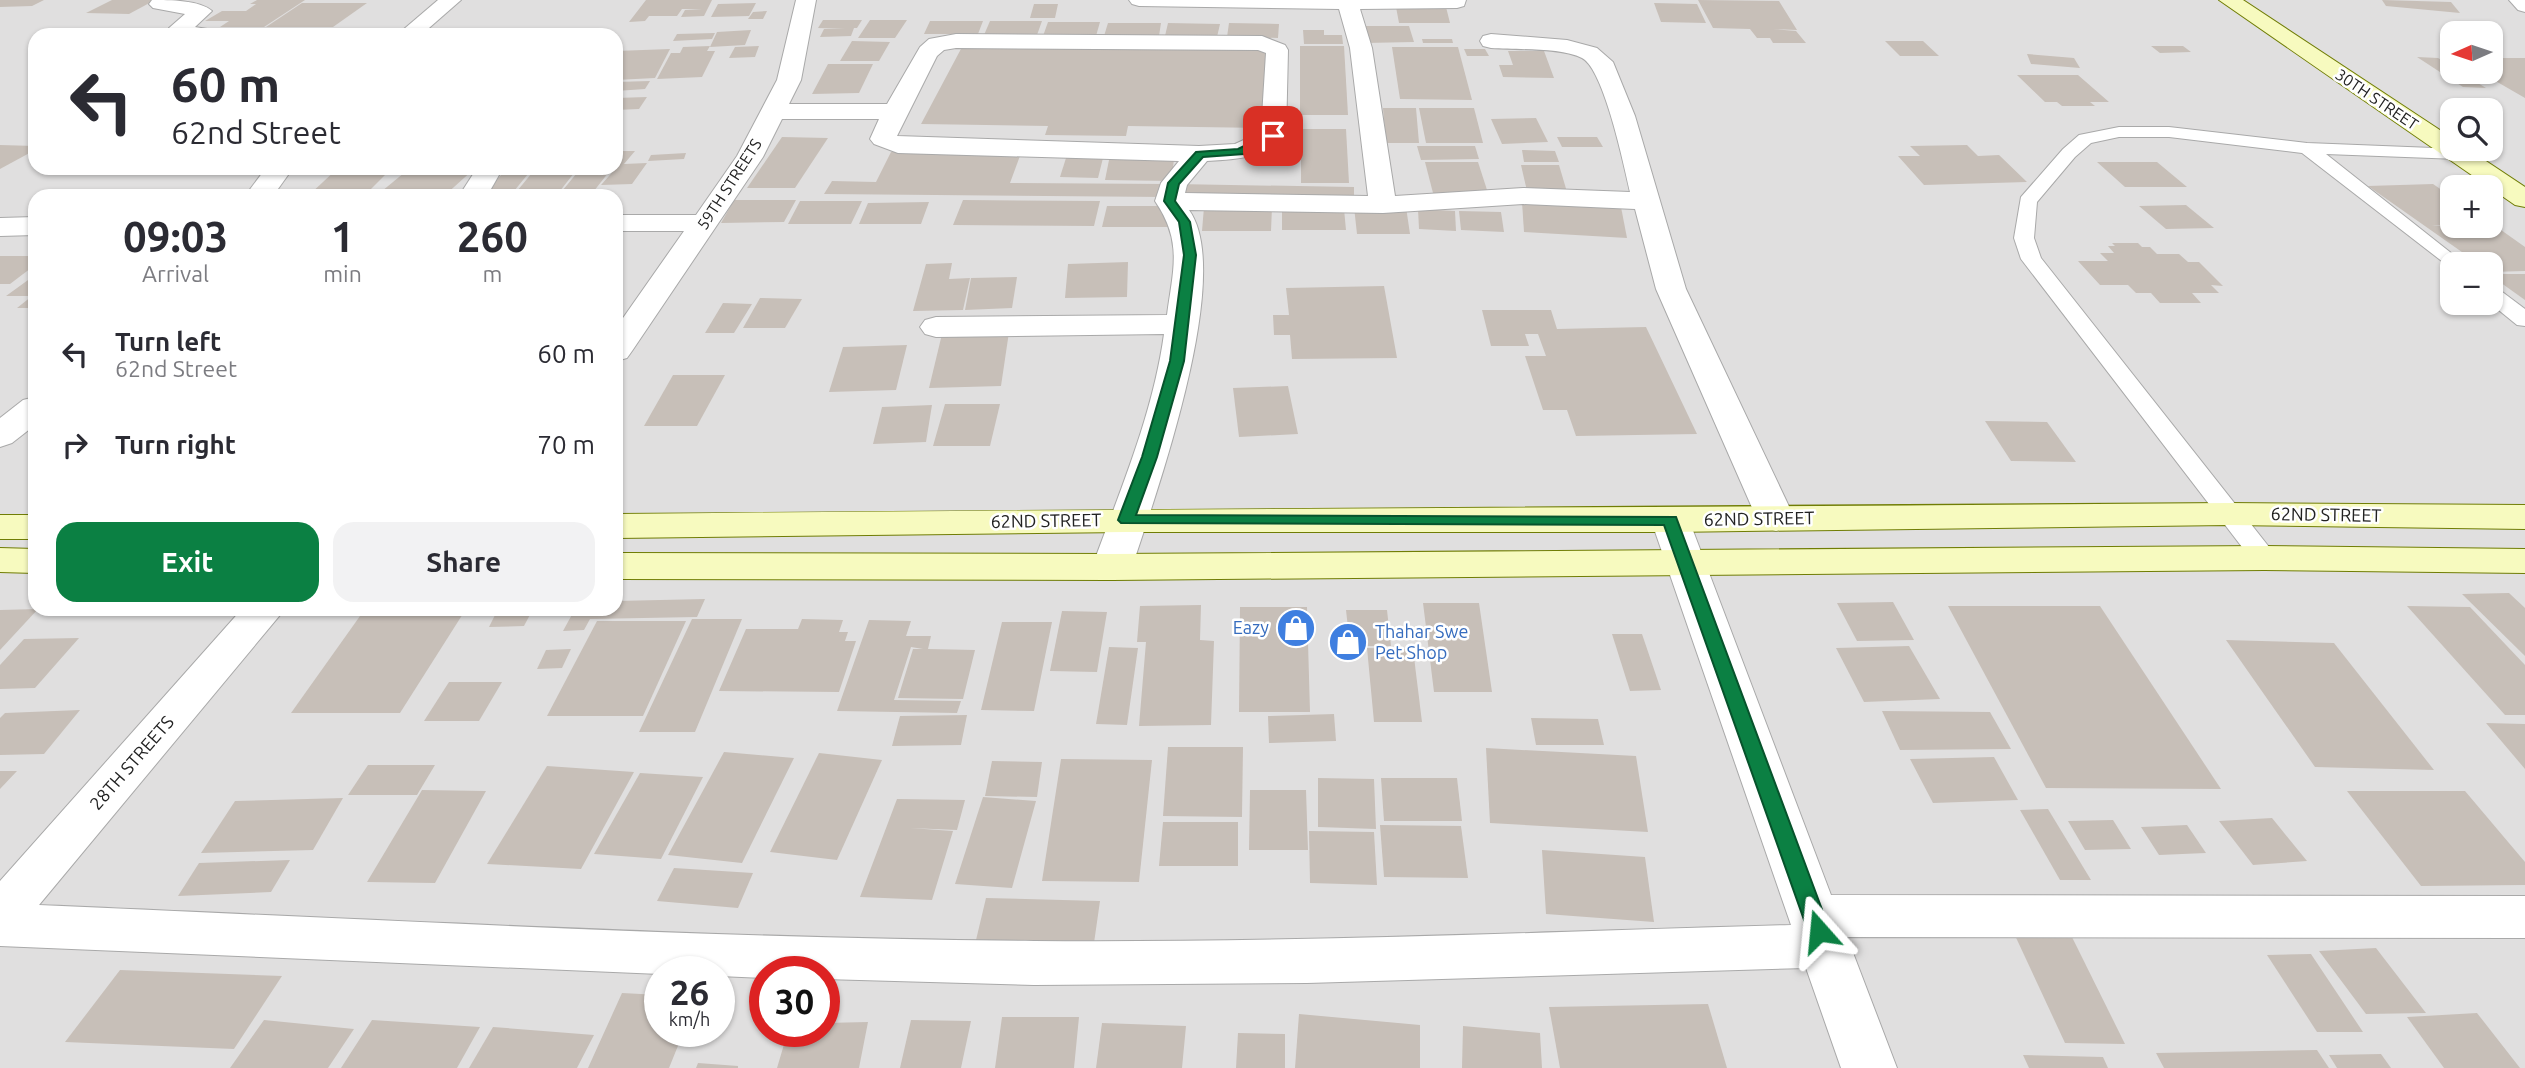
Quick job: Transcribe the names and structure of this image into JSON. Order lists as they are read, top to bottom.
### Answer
{
  "streets": {
    "main road": ["30TH STREET", "62ND STREET"],
    "street": ["59TH STREETS", "28TH STREETS"]
  },
  "places": {
    "shop": ["Eazy", "Thahar Swe Pet Shop"]
  },
  "north": "left",
  "page": {
    "map_buttons": ["+", "−"],
    "turn": ["60 m", "62nd Street"],
    "eta": [
      "09:03",
      "Arrival",
      "1",
      "min",
      "260",
      "m"
    ],
    "list": [
      {
        "name": "Turn left",
        "note": "62nd Street",
        "value": "60 m"
      },
      {
        "name": "Turn right",
        "value": "70 m"
      }
    ],
    "buttons": ["Exit", "Share"],
    "speed": "26 km/h",
    "limit": "30"
  }
}
